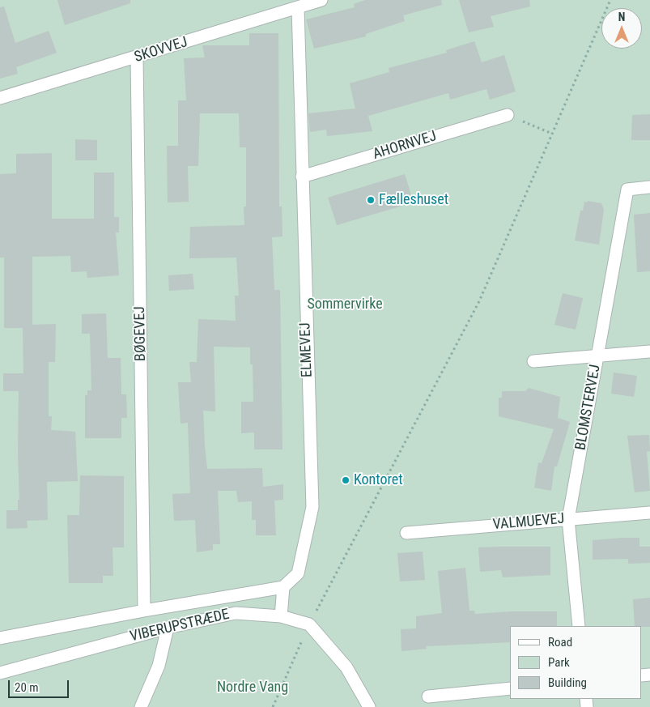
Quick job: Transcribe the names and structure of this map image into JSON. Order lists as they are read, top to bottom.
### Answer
{
  "streets": {
    "street": [
      "SKOVVEJ",
      "AHORNVEJ",
      "BØGEVEJ",
      "ELMEVEJ",
      "BLOMSTERVEJ",
      "VALMUEVEJ",
      "VIBERUPSTRÆDE"
    ]
  },
  "crossings": [
    ["SKOVVEJ", "BØGEVEJ"],
    ["SKOVVEJ", "ELMEVEJ"],
    ["AHORNVEJ", "ELMEVEJ"],
    ["BLOMSTERVEJ", "VALMUEVEJ"]
  ],
  "parks": ["Sommervirke", "Nordre Vang"],
  "places": ["Fælleshuset", "Kontoret"],
  "legend": ["Road", "Park", "Building"],
  "scale_bar": "20 m",
  "north": "top"
}
